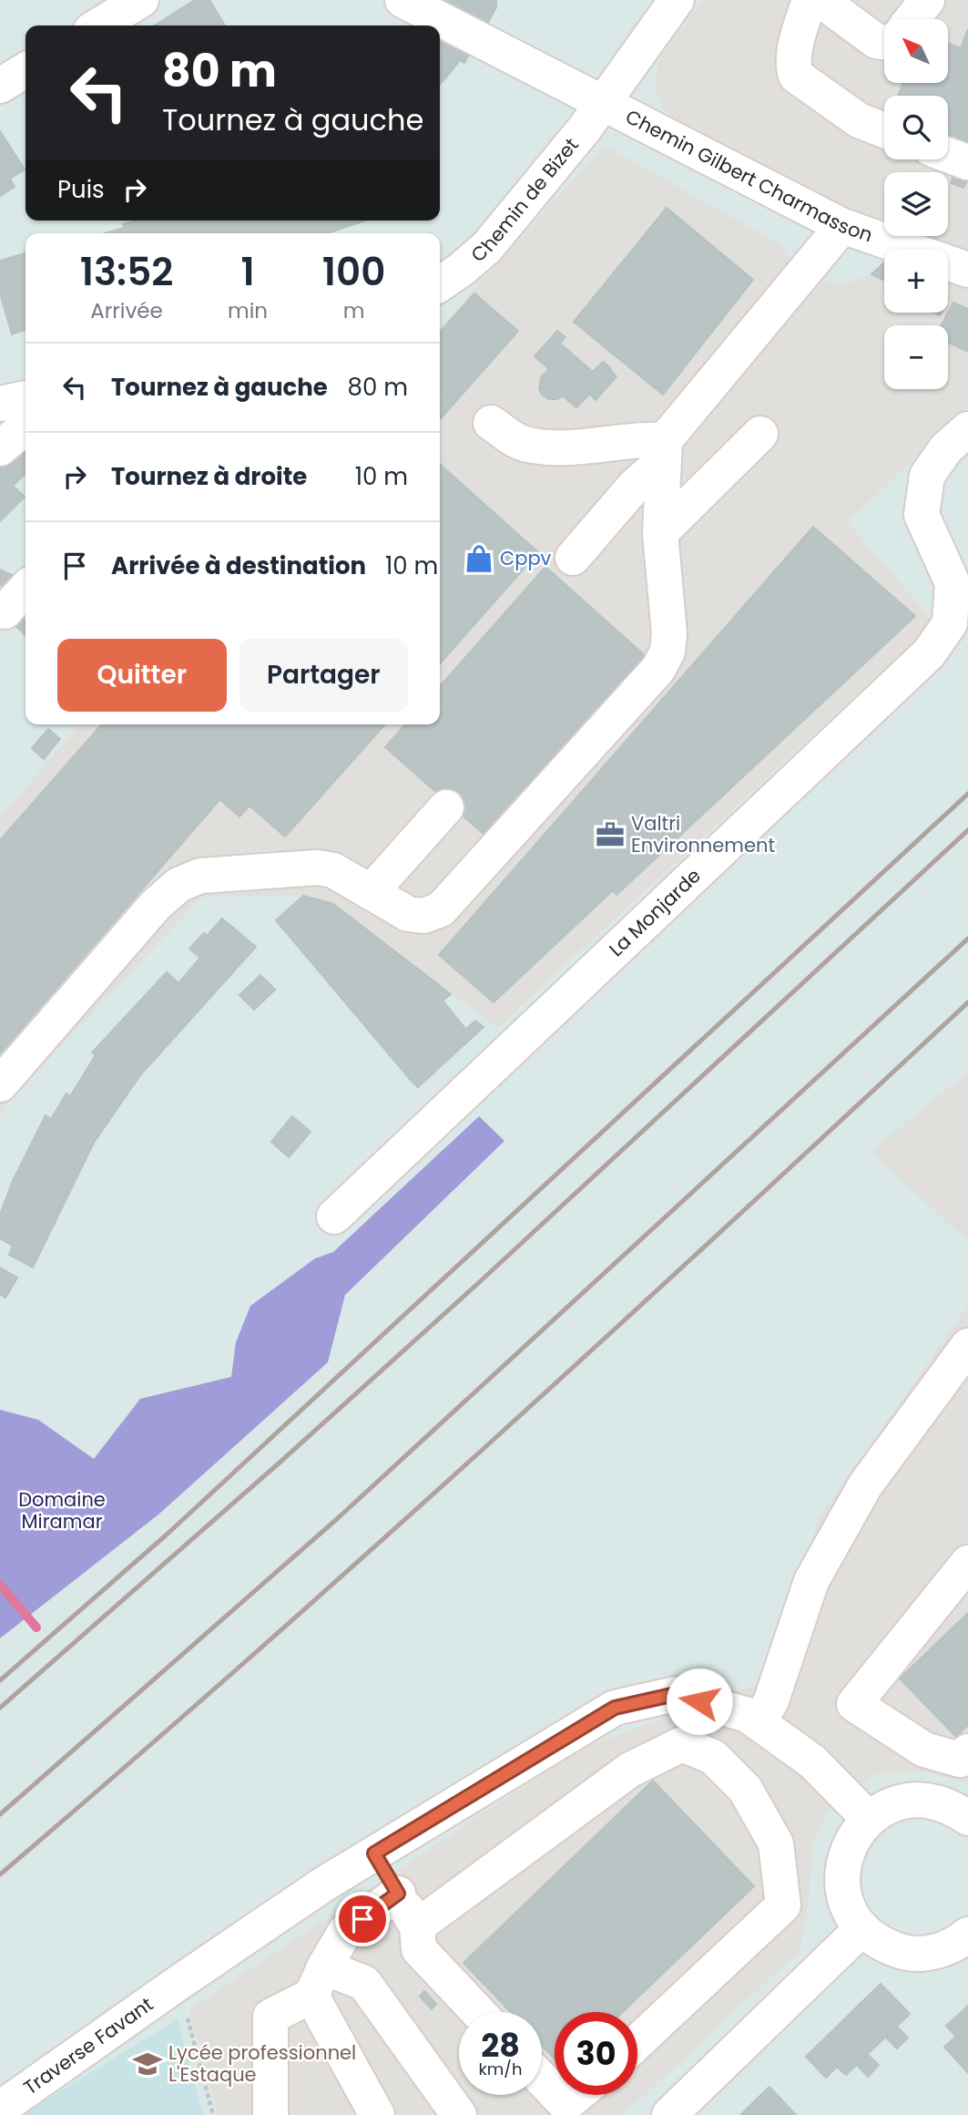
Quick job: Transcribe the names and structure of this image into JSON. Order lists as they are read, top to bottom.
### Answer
{
  "streets": {
    "street": [
      "Chemin Gilbert Charmasson",
      "Chemin de Bizet",
      "La Monjarde",
      "Traverse Favant"
    ]
  },
  "crossings": [
    ["Chemin Gilbert Charmasson", "Chemin de Bizet"]
  ],
  "parks": ["Domaine Miramar"],
  "places": {
    "shop": ["Cppv"],
    "office": ["Valtri Environnement"],
    "school or university": ["Lycée professionnel L'Estaque"]
  },
  "north": "top left",
  "page": {
    "map_buttons": ["+", "−"],
    "turn": ["80 m", "Tournez à gauche"],
    "then": "Puis",
    "eta": [
      "13:52",
      "Arrivée",
      "1",
      "min",
      "100",
      "m"
    ],
    "list": [
      {
        "name": "Tournez à gauche",
        "value": "80 m"
      },
      {
        "name": "Tournez à droite",
        "value": "10 m"
      },
      {
        "name": "Arrivée à destination",
        "value": "10 m"
      }
    ],
    "buttons": ["Quitter", "Partager"],
    "speed": "28 km/h",
    "limit": "30"
  }
}
